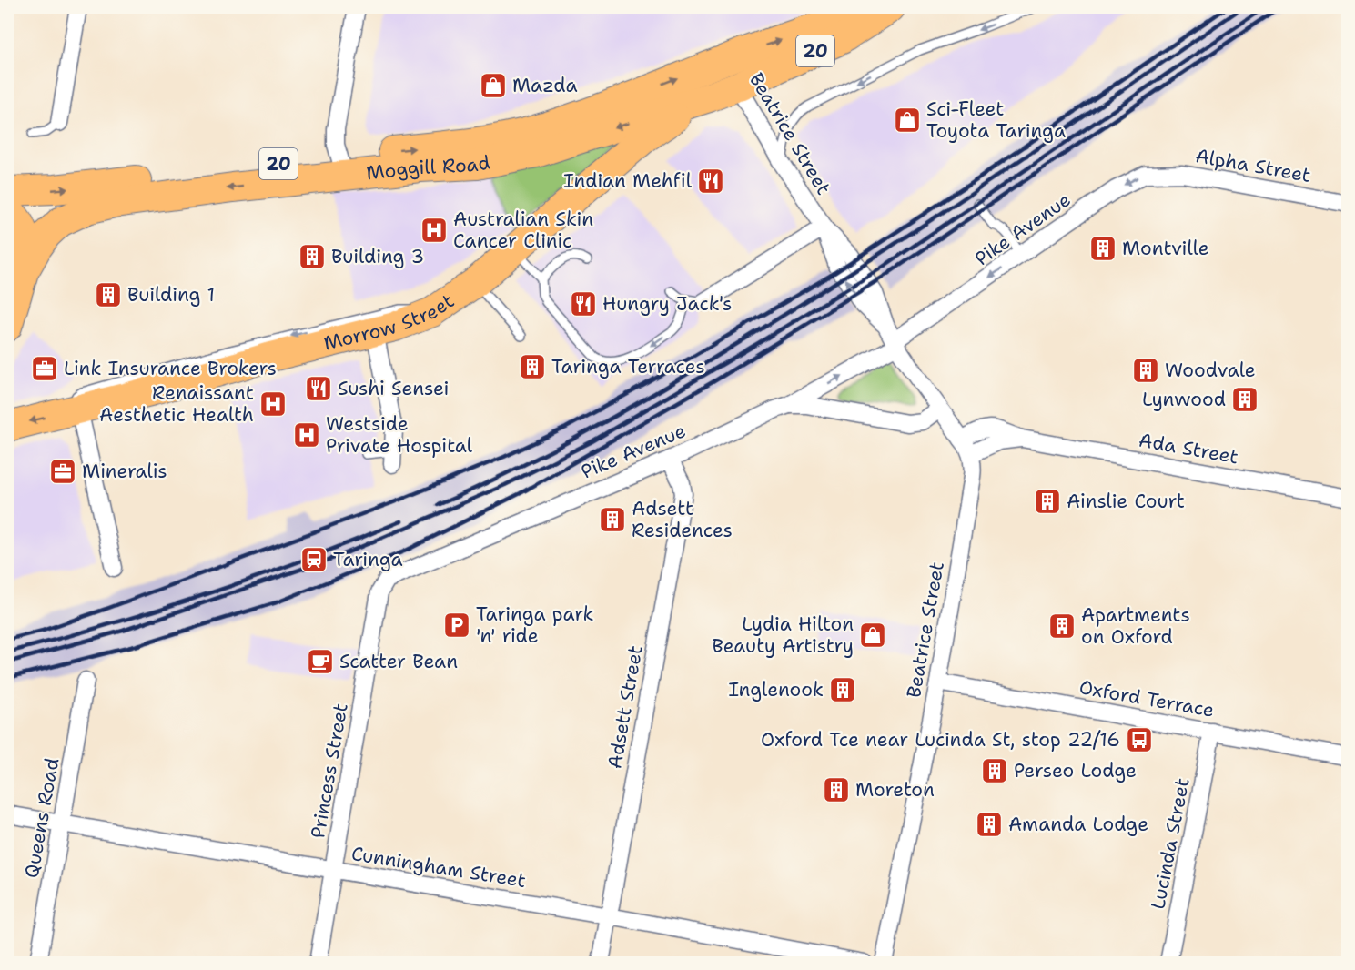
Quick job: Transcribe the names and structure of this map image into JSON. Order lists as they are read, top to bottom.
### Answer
{
  "streets": {
    "highway": ["20", "Moggill Road", "Morrow Street"],
    "street": [
      "Beatrice Street",
      "Alpha Street",
      "Pike Avenue",
      "Ada Street",
      "Oxford Terrace",
      "Adsett Street",
      "Princess Street",
      "Queens Road",
      "Lucinda Street",
      "Cunningham Street"
    ]
  },
  "crossings": [
    ["Beatrice Street", "Moggill Road"],
    ["Beatrice Street", "Pike Avenue"],
    ["Beatrice Street", "Ada Street"],
    ["Beatrice Street", "Oxford Terrace"],
    ["Alpha Street", "Pike Avenue"],
    ["Moggill Road", "Morrow Street"],
    ["Pike Avenue", "Adsett Street"],
    ["Pike Avenue", "Princess Street"],
    ["Oxford Terrace", "Lucinda Street"],
    ["Adsett Street", "Cunningham Street"],
    ["Princess Street", "Cunningham Street"],
    ["Queens Road", "Cunningham Street"]
  ],
  "places": {
    "shop": ["Mazda", "Sci-Fleet Toyota Taringa", "Lydia Hilton Beauty Artistry"],
    "restaurant": ["Indian Mehfil", "Hungry Jack's", "Sushi Sensei"],
    "hospital": ["Australian Skin Cancer Clinic", "Renaissant Aesthetic Health", "Westside Private Hospital"],
    "building": [
      "Montville",
      "Building 3",
      "Building 1",
      "Taringa Terraces",
      "Woodvale",
      "Lynwood",
      "Ainslie Court",
      "Adsett Residences",
      "Apartments on Oxford",
      "Inglenook",
      "Perseo Lodge",
      "Moreton",
      "Amanda Lodge"
    ],
    "office": ["Link Insurance Brokers", "Mineralis"],
    "station": ["Taringa"],
    "parking": ["Taringa park 'n' ride"],
    "cafe": ["Scatter Bean"],
    "bus stop": ["Oxford Tce near Lucinda St, stop 22/16"]
  }
}
